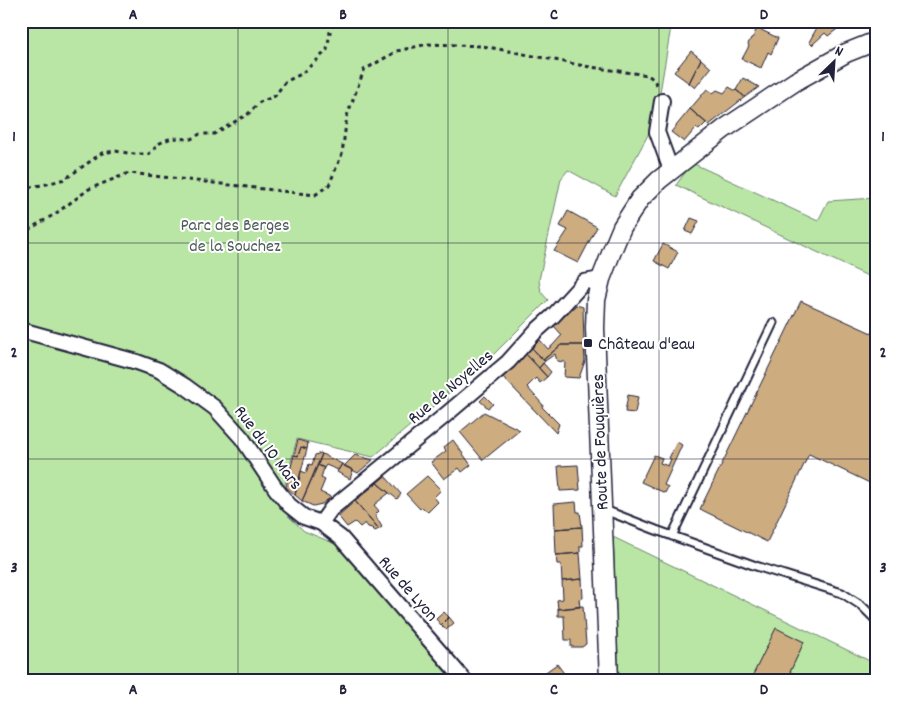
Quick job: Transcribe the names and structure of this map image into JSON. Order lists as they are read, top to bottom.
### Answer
{
  "streets": {
    "street": [
      "Rue de Noyelles",
      "Route de Fouquières",
      "Rue du 10 Mars",
      "Rue de Lyon"
    ]
  },
  "crossings": [
    ["Rue de Noyelles", "Route de Fouquières"],
    ["Rue de Noyelles", "Rue du 10 Mars"],
    ["Rue de Noyelles", "Rue de Lyon"],
    ["Rue du 10 Mars", "Rue de Lyon"]
  ],
  "parks": ["Parc des Berges de la Souchez"],
  "places": {
    "transit": ["Château d'eau"]
  },
  "north": "top right",
  "grid": {
    "columns": [
      "A",
      "B",
      "C",
      "D"
    ],
    "rows": ["1", "2", "3"]
  }
}
